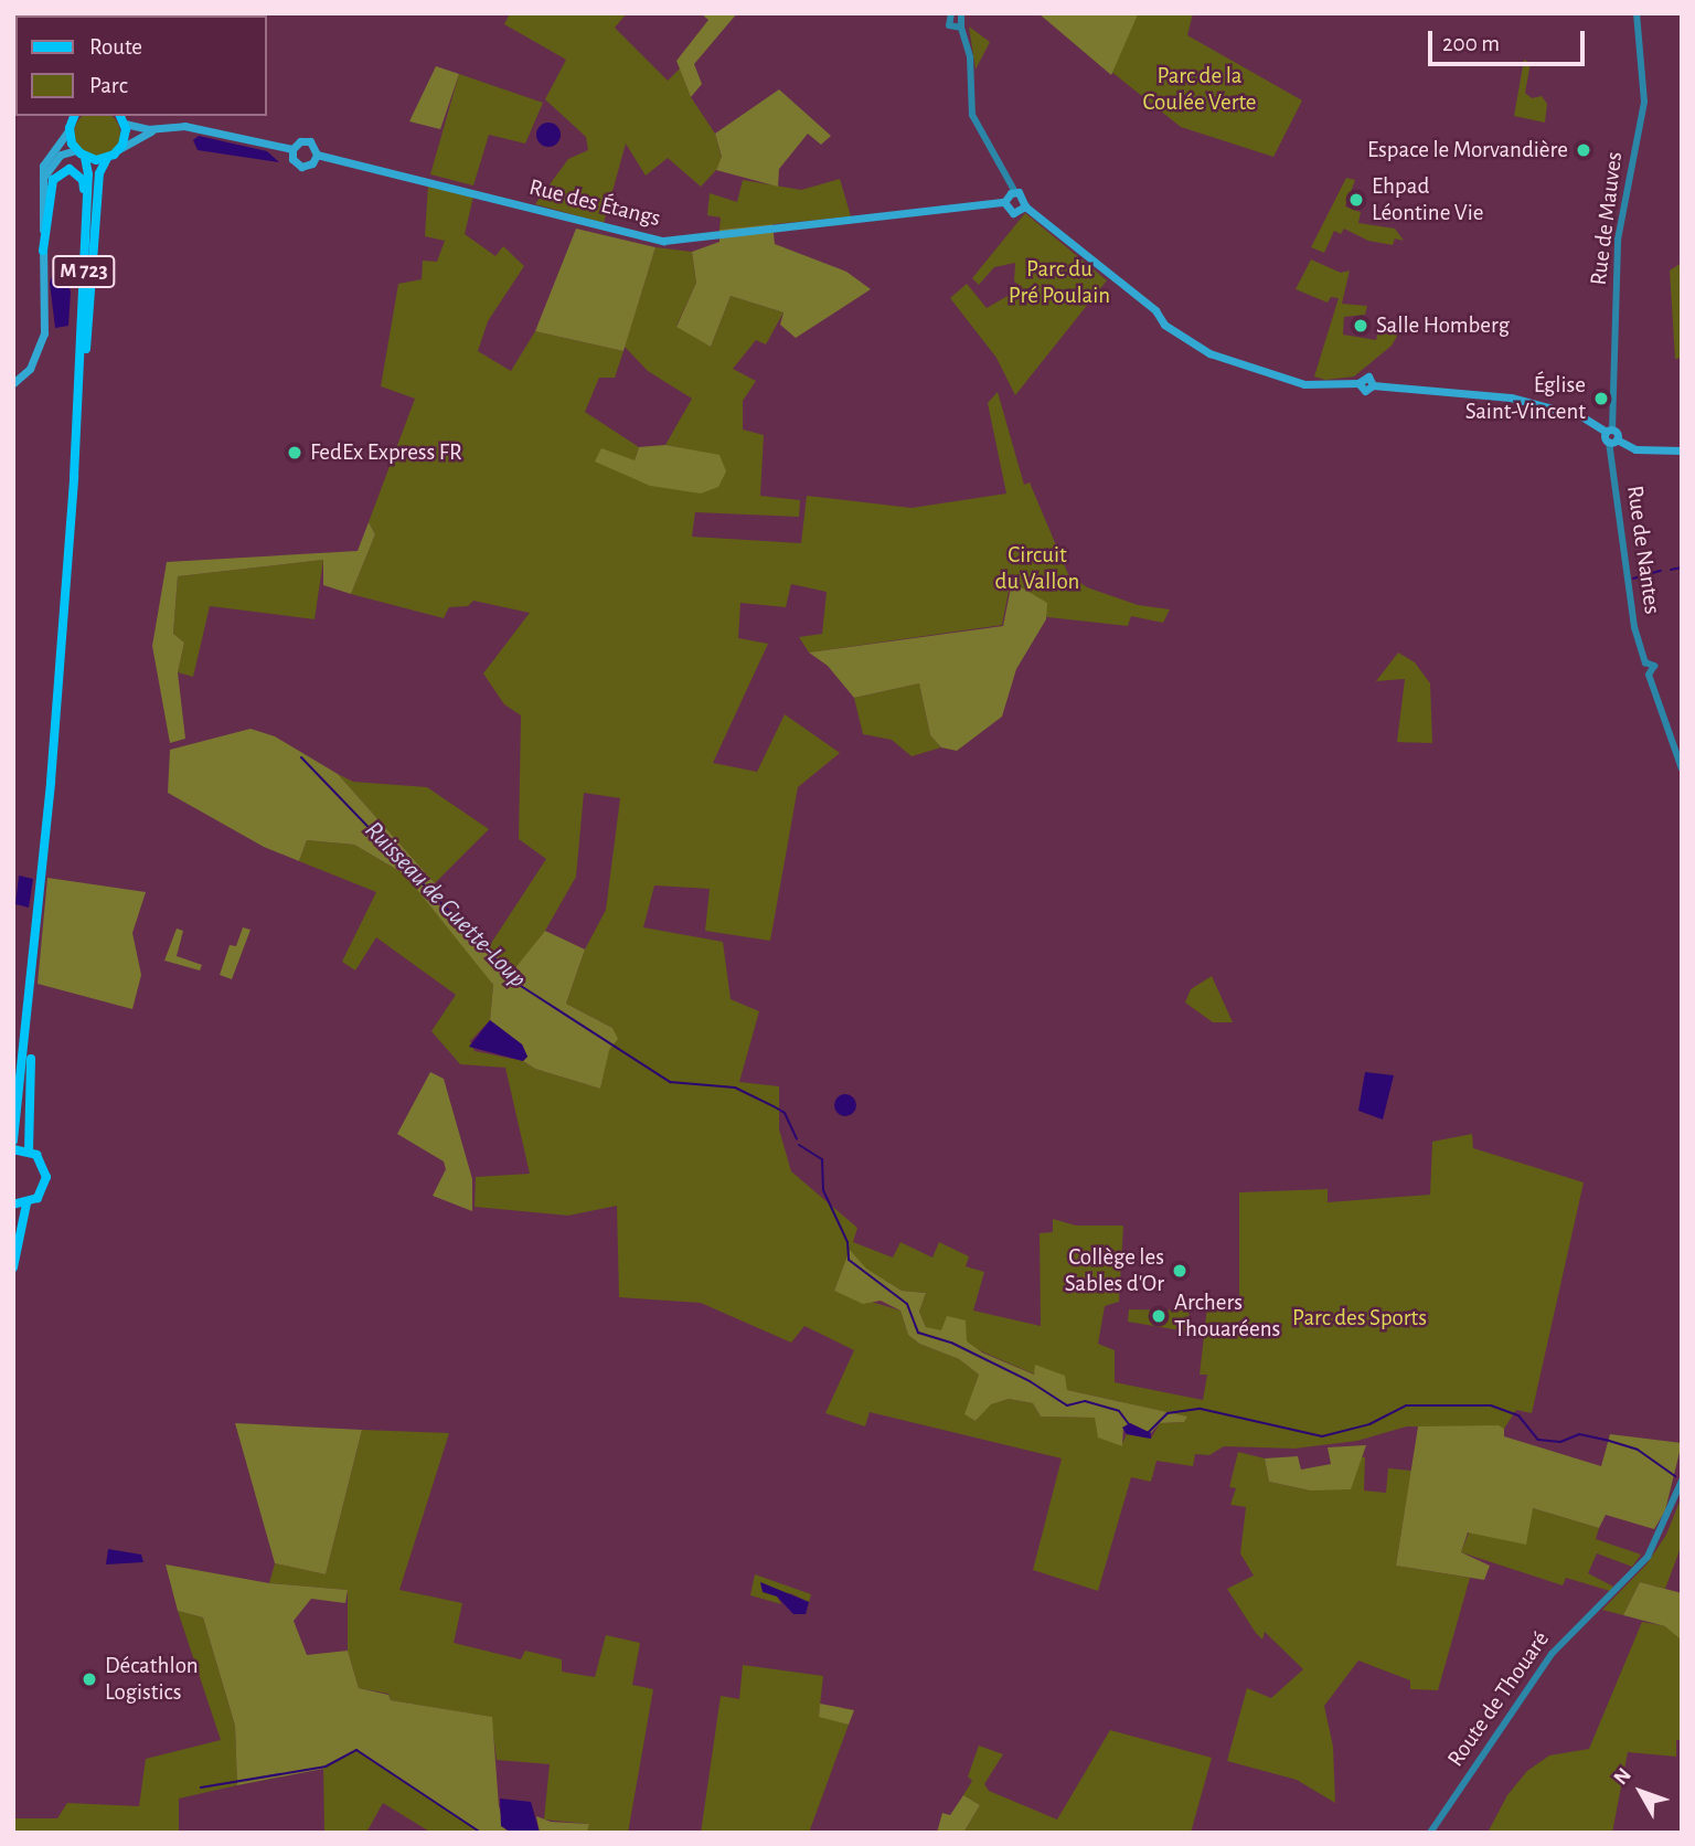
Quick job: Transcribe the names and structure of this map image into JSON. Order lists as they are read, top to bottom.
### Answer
{
  "streets": {
    "main road": ["Rue des Étangs", "M 723"],
    "street": ["Rue de Mauves", "Rue de Nantes", "Route de Thouaré"]
  },
  "water": ["Ruisseau de Guette-Loup"],
  "parks": [
    "Parc de la Coulée Verte",
    "Parc du Pré Poulain",
    "Circuit du Vallon",
    "Parc des Sports"
  ],
  "places": [
    "Espace le Morvandière",
    "Ehpad Léontine Vie",
    "Salle Homberg",
    "Église Saint-Vincent",
    "FedEx Express FR",
    "Collège les Sables d'Or",
    "Archers Thouaréens",
    "Décathlon Logistics"
  ],
  "legend": ["Route", "Parc"],
  "scale_bar": "200 m",
  "north": "top left"
}
